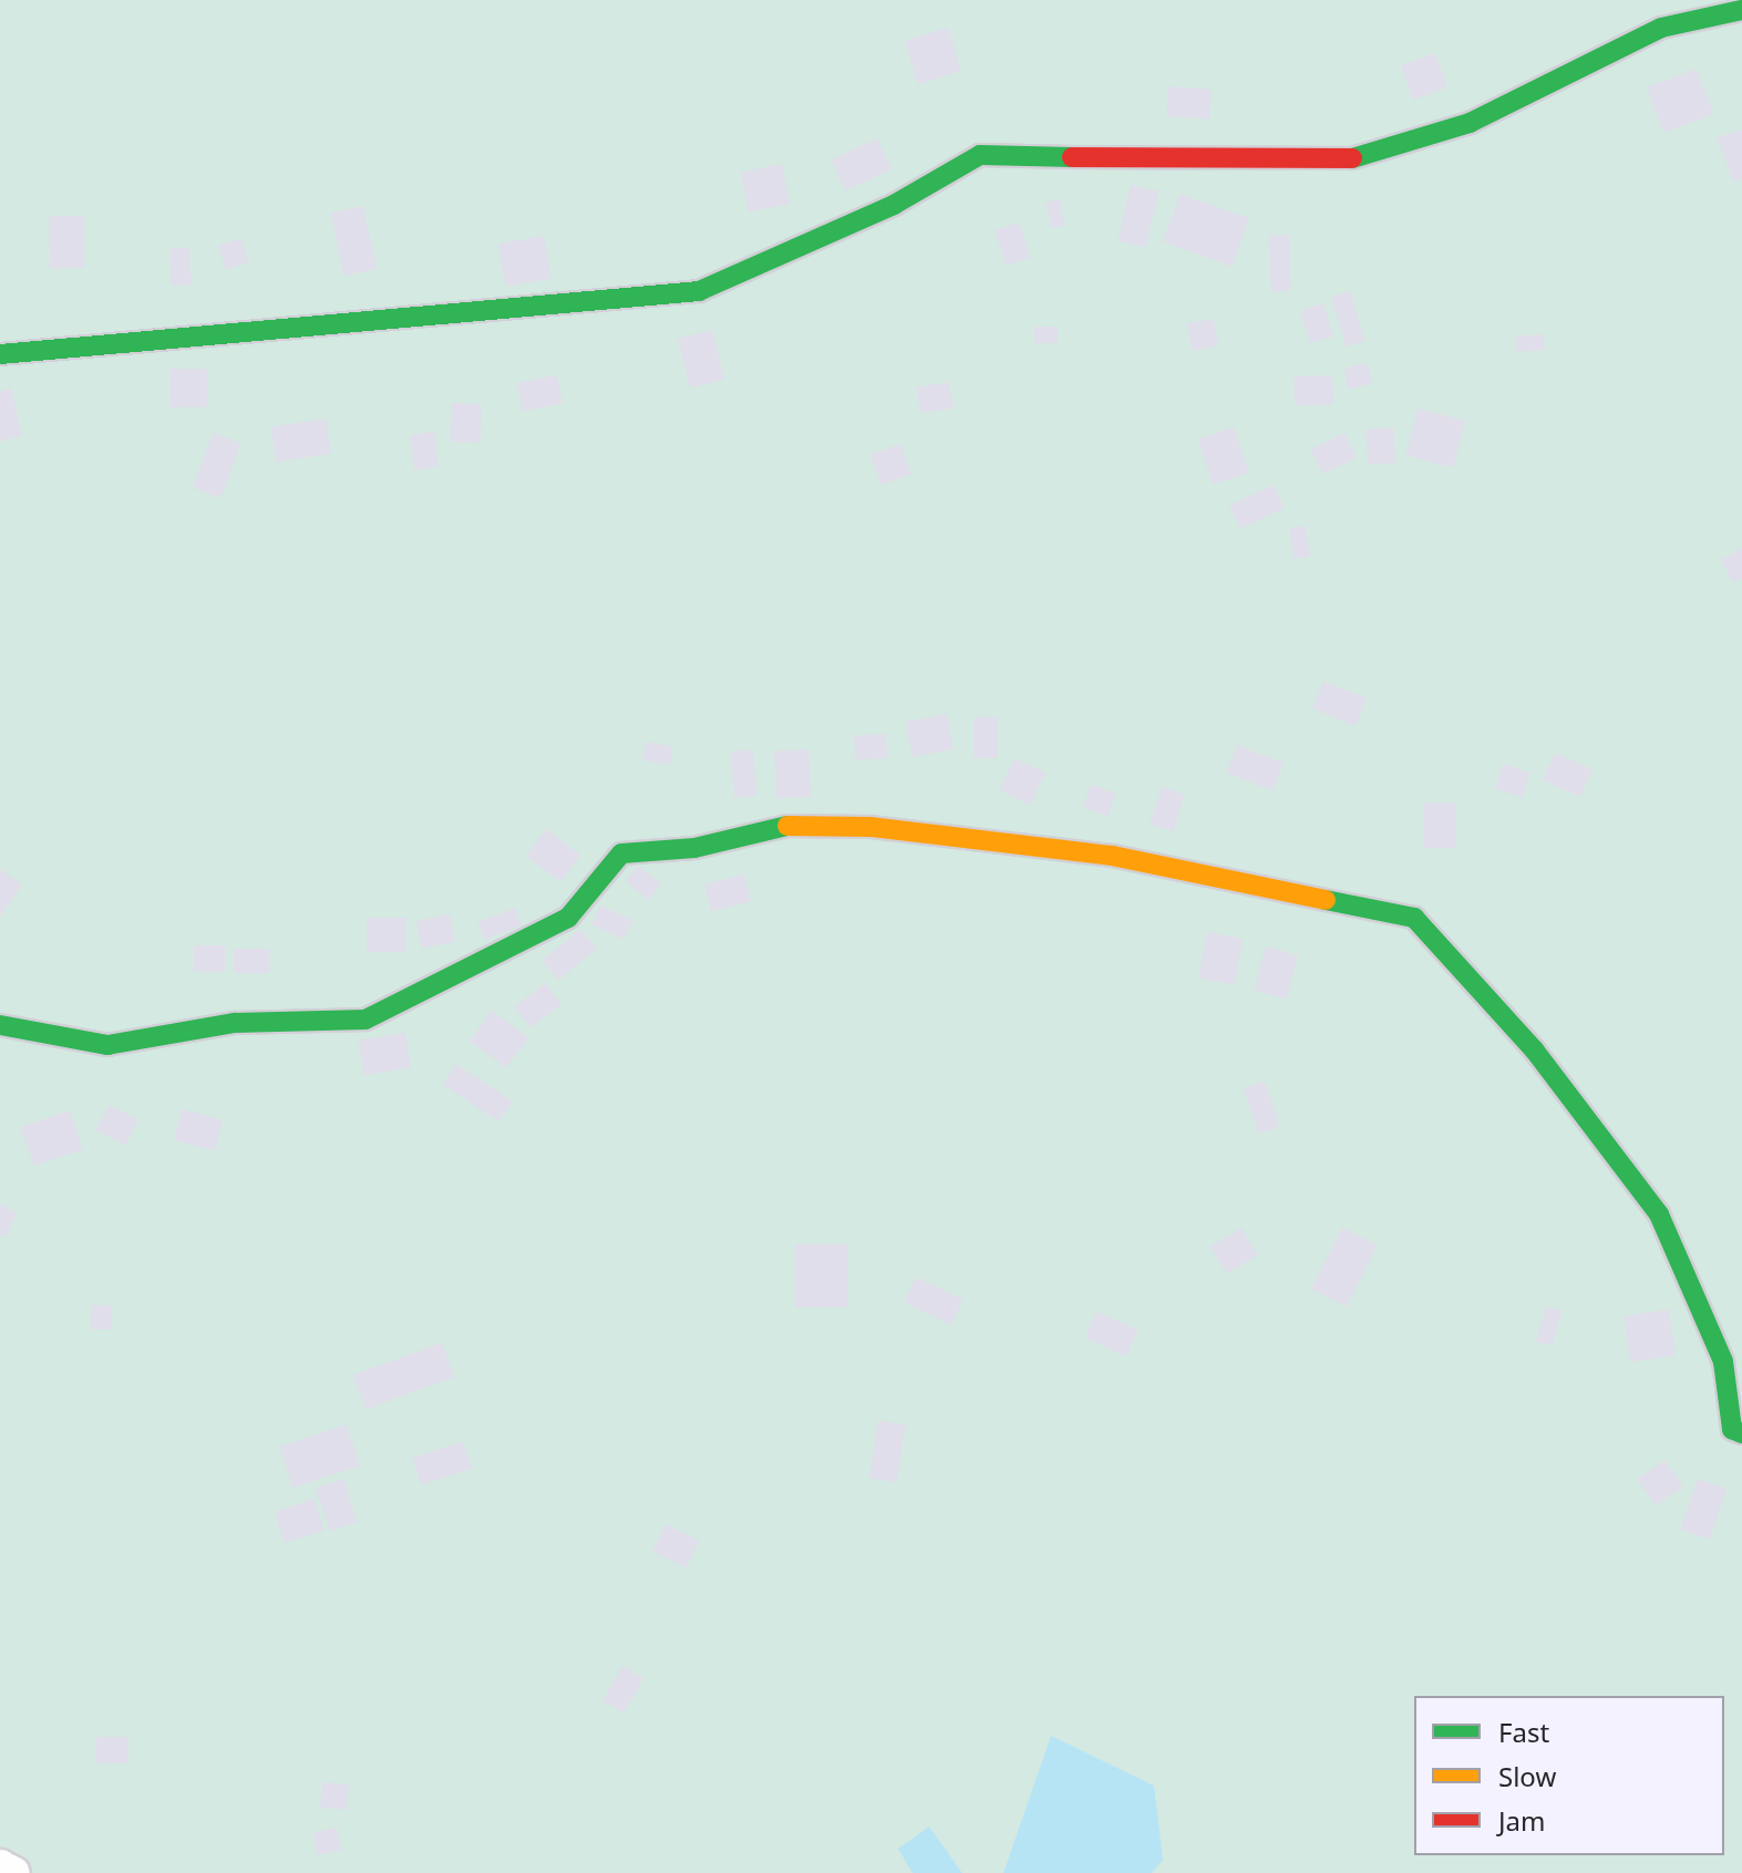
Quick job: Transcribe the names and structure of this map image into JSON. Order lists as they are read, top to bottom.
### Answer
{
  "legend": ["Fast", "Slow", "Jam"]
}
